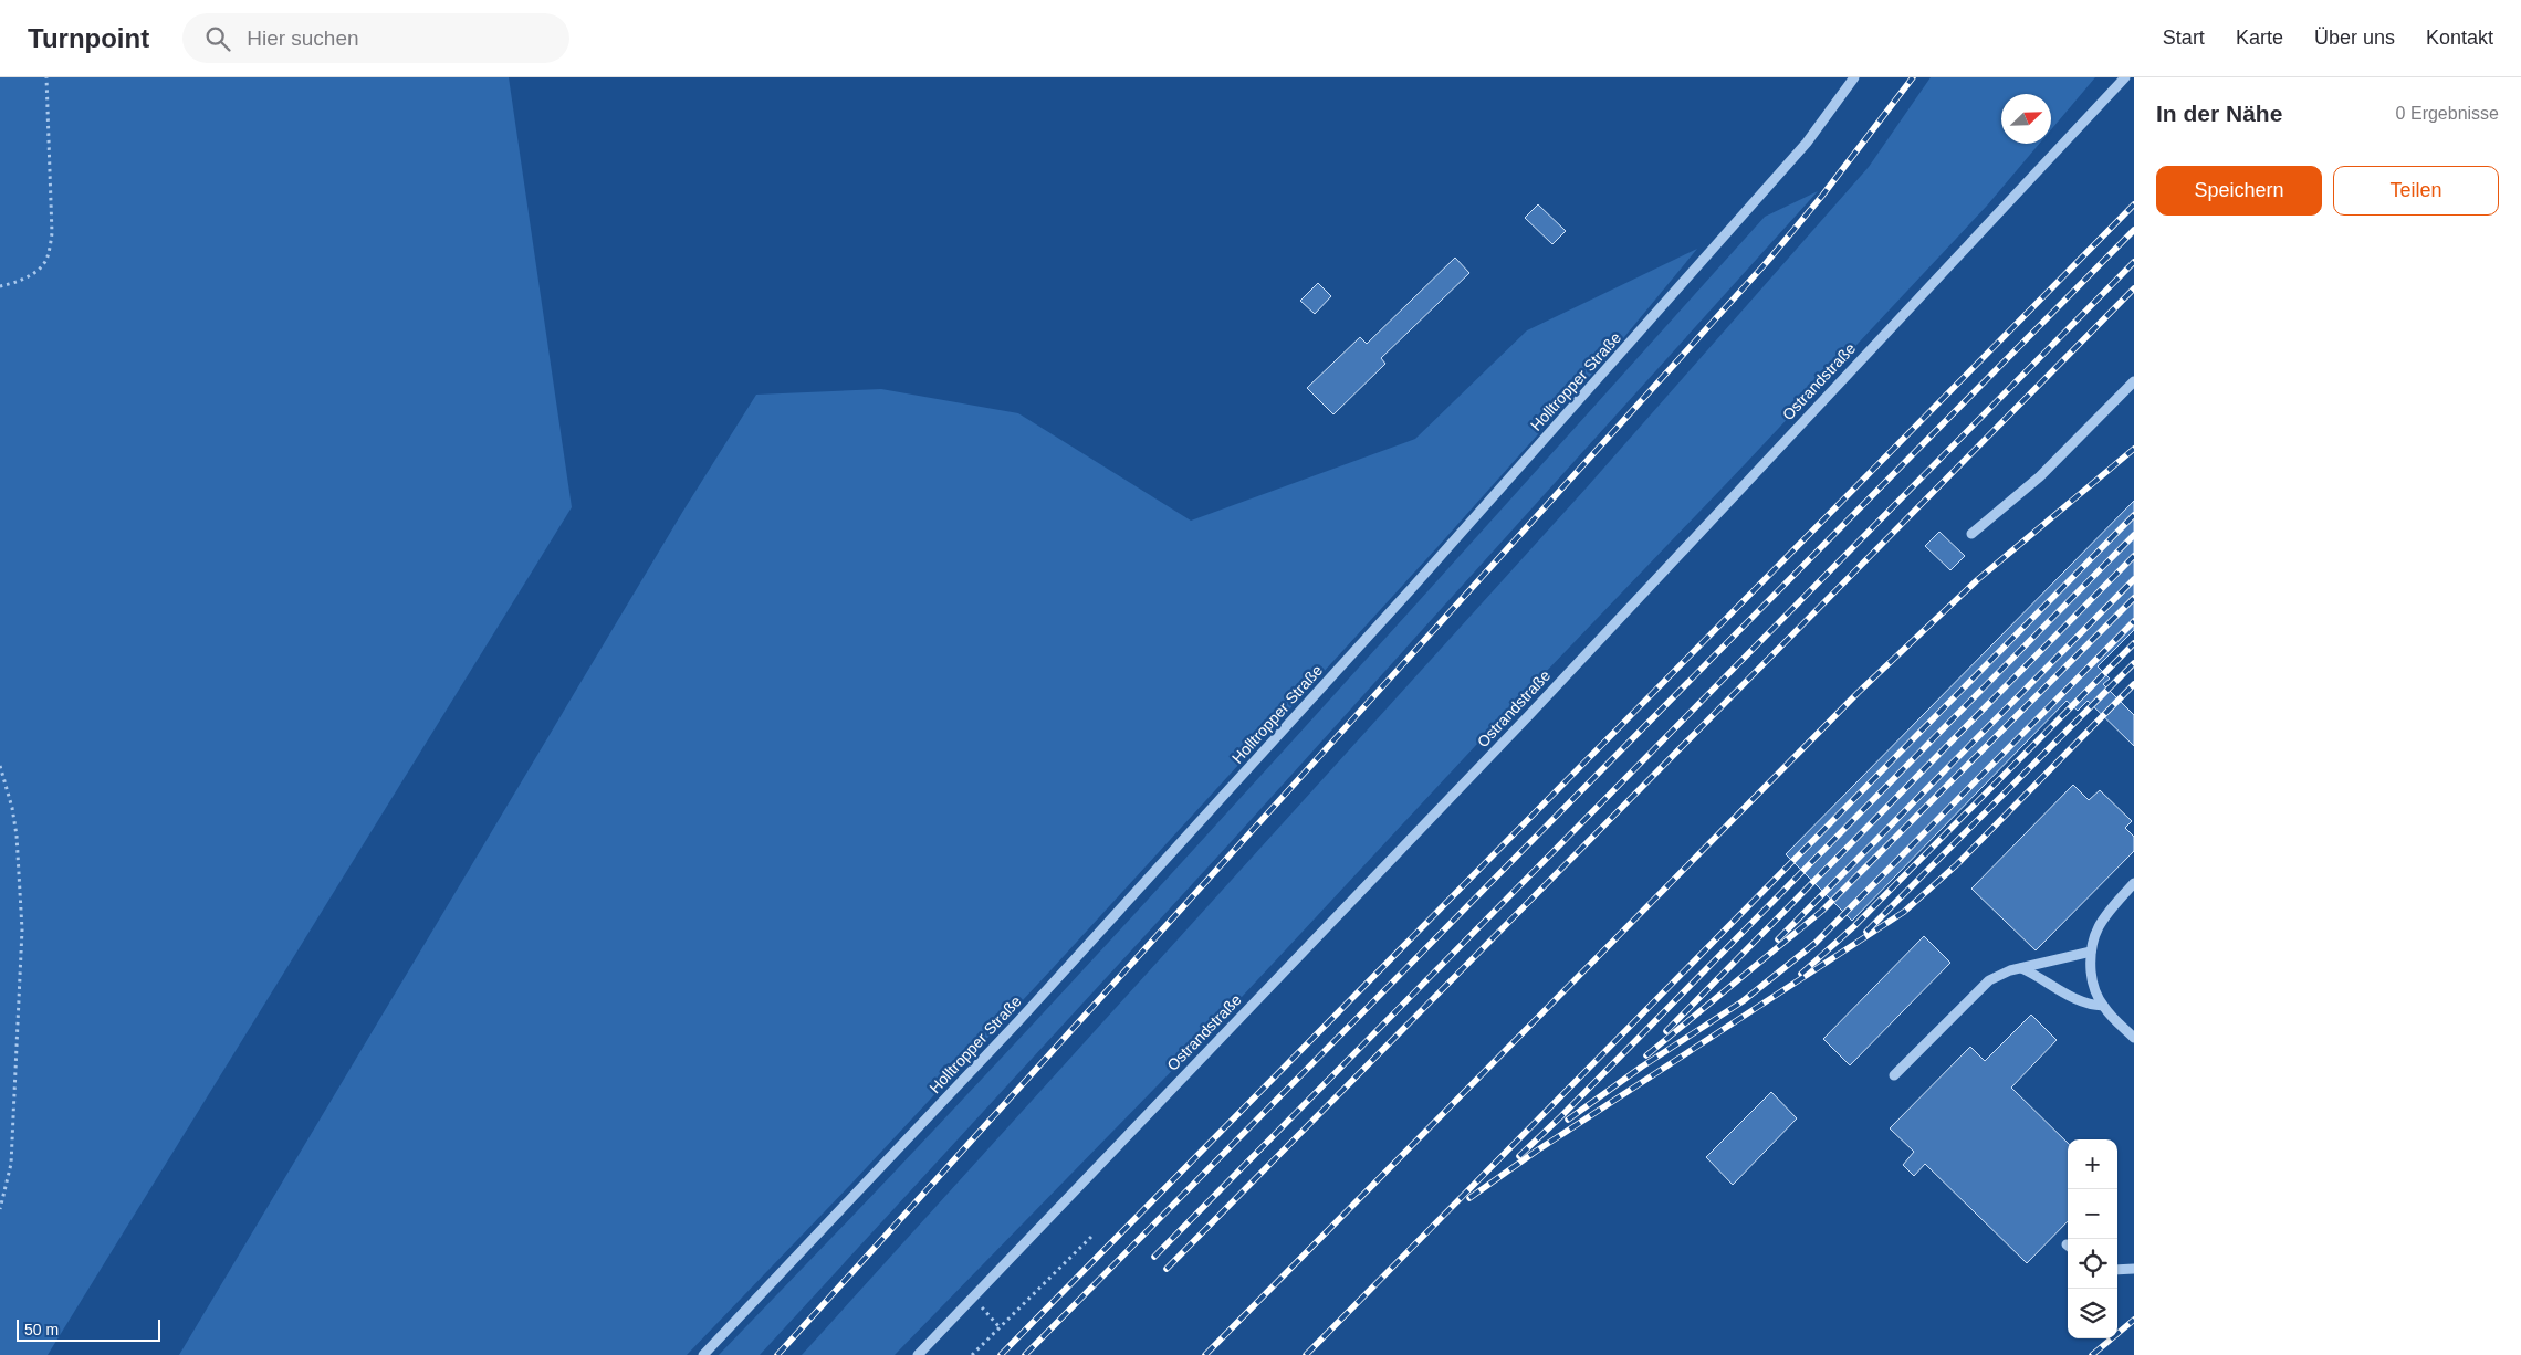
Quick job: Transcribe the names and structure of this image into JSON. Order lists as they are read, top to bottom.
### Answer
{
  "streets": {
    "lane": ["Holltropper Straße", "Ostrandstraße"]
  },
  "scale_bar": "50 m",
  "north": "top right",
  "page": {
    "header": "Turnpoint",
    "search": "Hier suchen",
    "nav": [
      "Start",
      "Karte",
      "Über uns",
      "Kontakt"
    ],
    "heading": ["In der Nähe", "0 Ergebnisse"],
    "buttons": ["Speichern", "Teilen"],
    "map_buttons": ["+", "−"],
    "scale": "50 m"
  }
}
